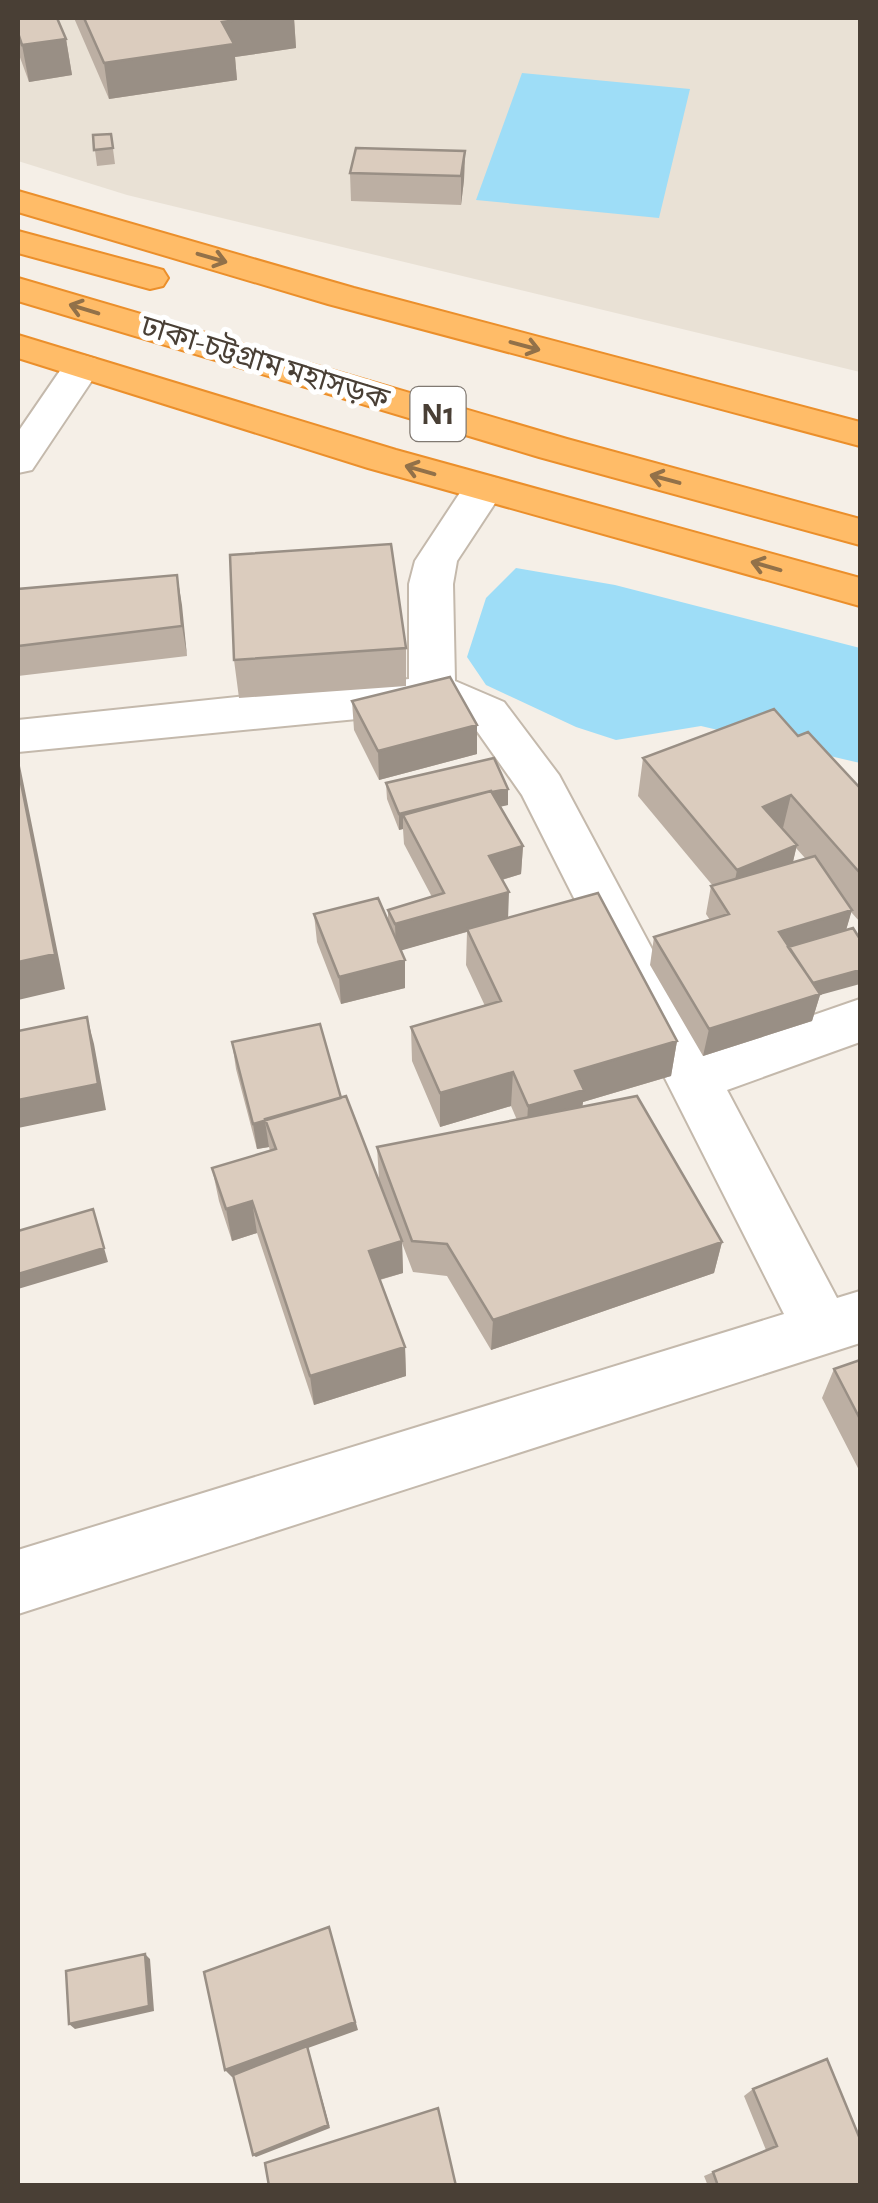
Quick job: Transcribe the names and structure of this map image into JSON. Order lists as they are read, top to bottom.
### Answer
{
  "streets": {
    "highway": ["ঢাকা-চট্টগ্রাম মহাসড়ক", "N1"]
  }
}
